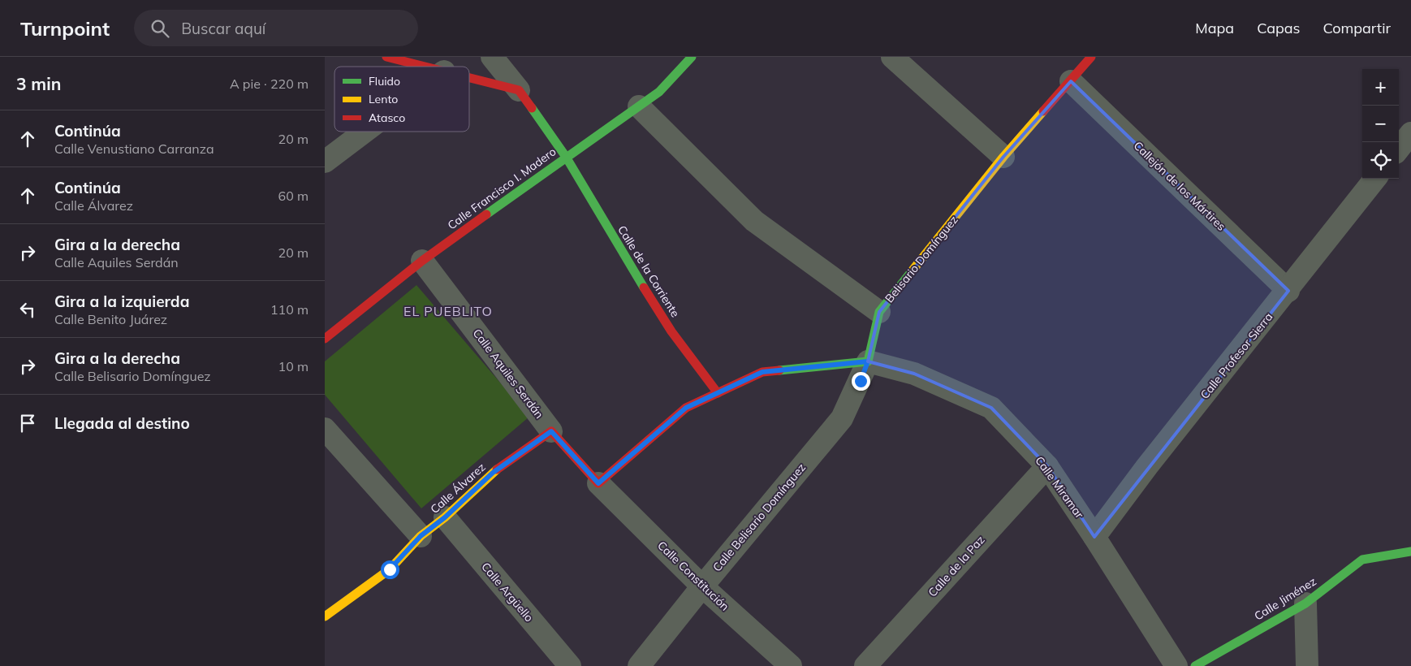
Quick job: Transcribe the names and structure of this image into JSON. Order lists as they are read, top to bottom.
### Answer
{
  "streets": {
    "street": [
      "Callejón de los Mártires",
      "Calle Francisco I. Madero",
      "Belisario Domínguez",
      "Calle de la Corriente",
      "Calle Profesor Sierra",
      "Calle Aquiles Serdán",
      "Calle Miramar",
      "Calle Álvarez",
      "Calle Belisario Domínguez",
      "Calle de la Paz",
      "Calle Constitución",
      "Calle Argüello",
      "Calle Jiménez"
    ]
  },
  "crossings": [
    ["Callejón de los Mártires", "Belisario Domínguez"],
    ["Callejón de los Mártires", "Calle Profesor Sierra"],
    ["Calle Francisco I. Madero", "Belisario Domínguez"],
    ["Calle Francisco I. Madero", "Calle de la Corriente"],
    ["Calle Francisco I. Madero", "Calle Aquiles Serdán"],
    ["Calle Profesor Sierra", "Calle Miramar"],
    ["Calle Aquiles Serdán", "Calle Álvarez"],
    ["Calle Aquiles Serdán", "Calle Constitución"],
    ["Calle Miramar", "Calle Belisario Domínguez"],
    ["Calle Miramar", "Calle de la Paz"],
    ["Calle Álvarez", "Calle Argüello"],
    ["Calle Belisario Domínguez", "Calle Constitución"]
  ],
  "districts": ["EL PUEBLITO"],
  "legend": ["Fluido", "Lento", "Atasco"],
  "page": {
    "header": "Turnpoint",
    "search": "Buscar aquí",
    "nav": ["Mapa", "Capas", "Compartir"],
    "heading": ["3 min", "A pie · 220 m"],
    "map_buttons": ["+", "−"],
    "list": [
      ["Continúa", "Calle Venustiano Carranza", "20 m"],
      ["Continúa", "Calle Álvarez", "60 m"],
      ["Gira a la derecha", "Calle Aquiles Serdán", "20 m"],
      ["Gira a la izquierda", "Calle Benito Juárez", "110 m"],
      ["Gira a la derecha", "Calle Belisario Domínguez", "10 m"],
      "Llegada al destino"
    ]
  }
}
